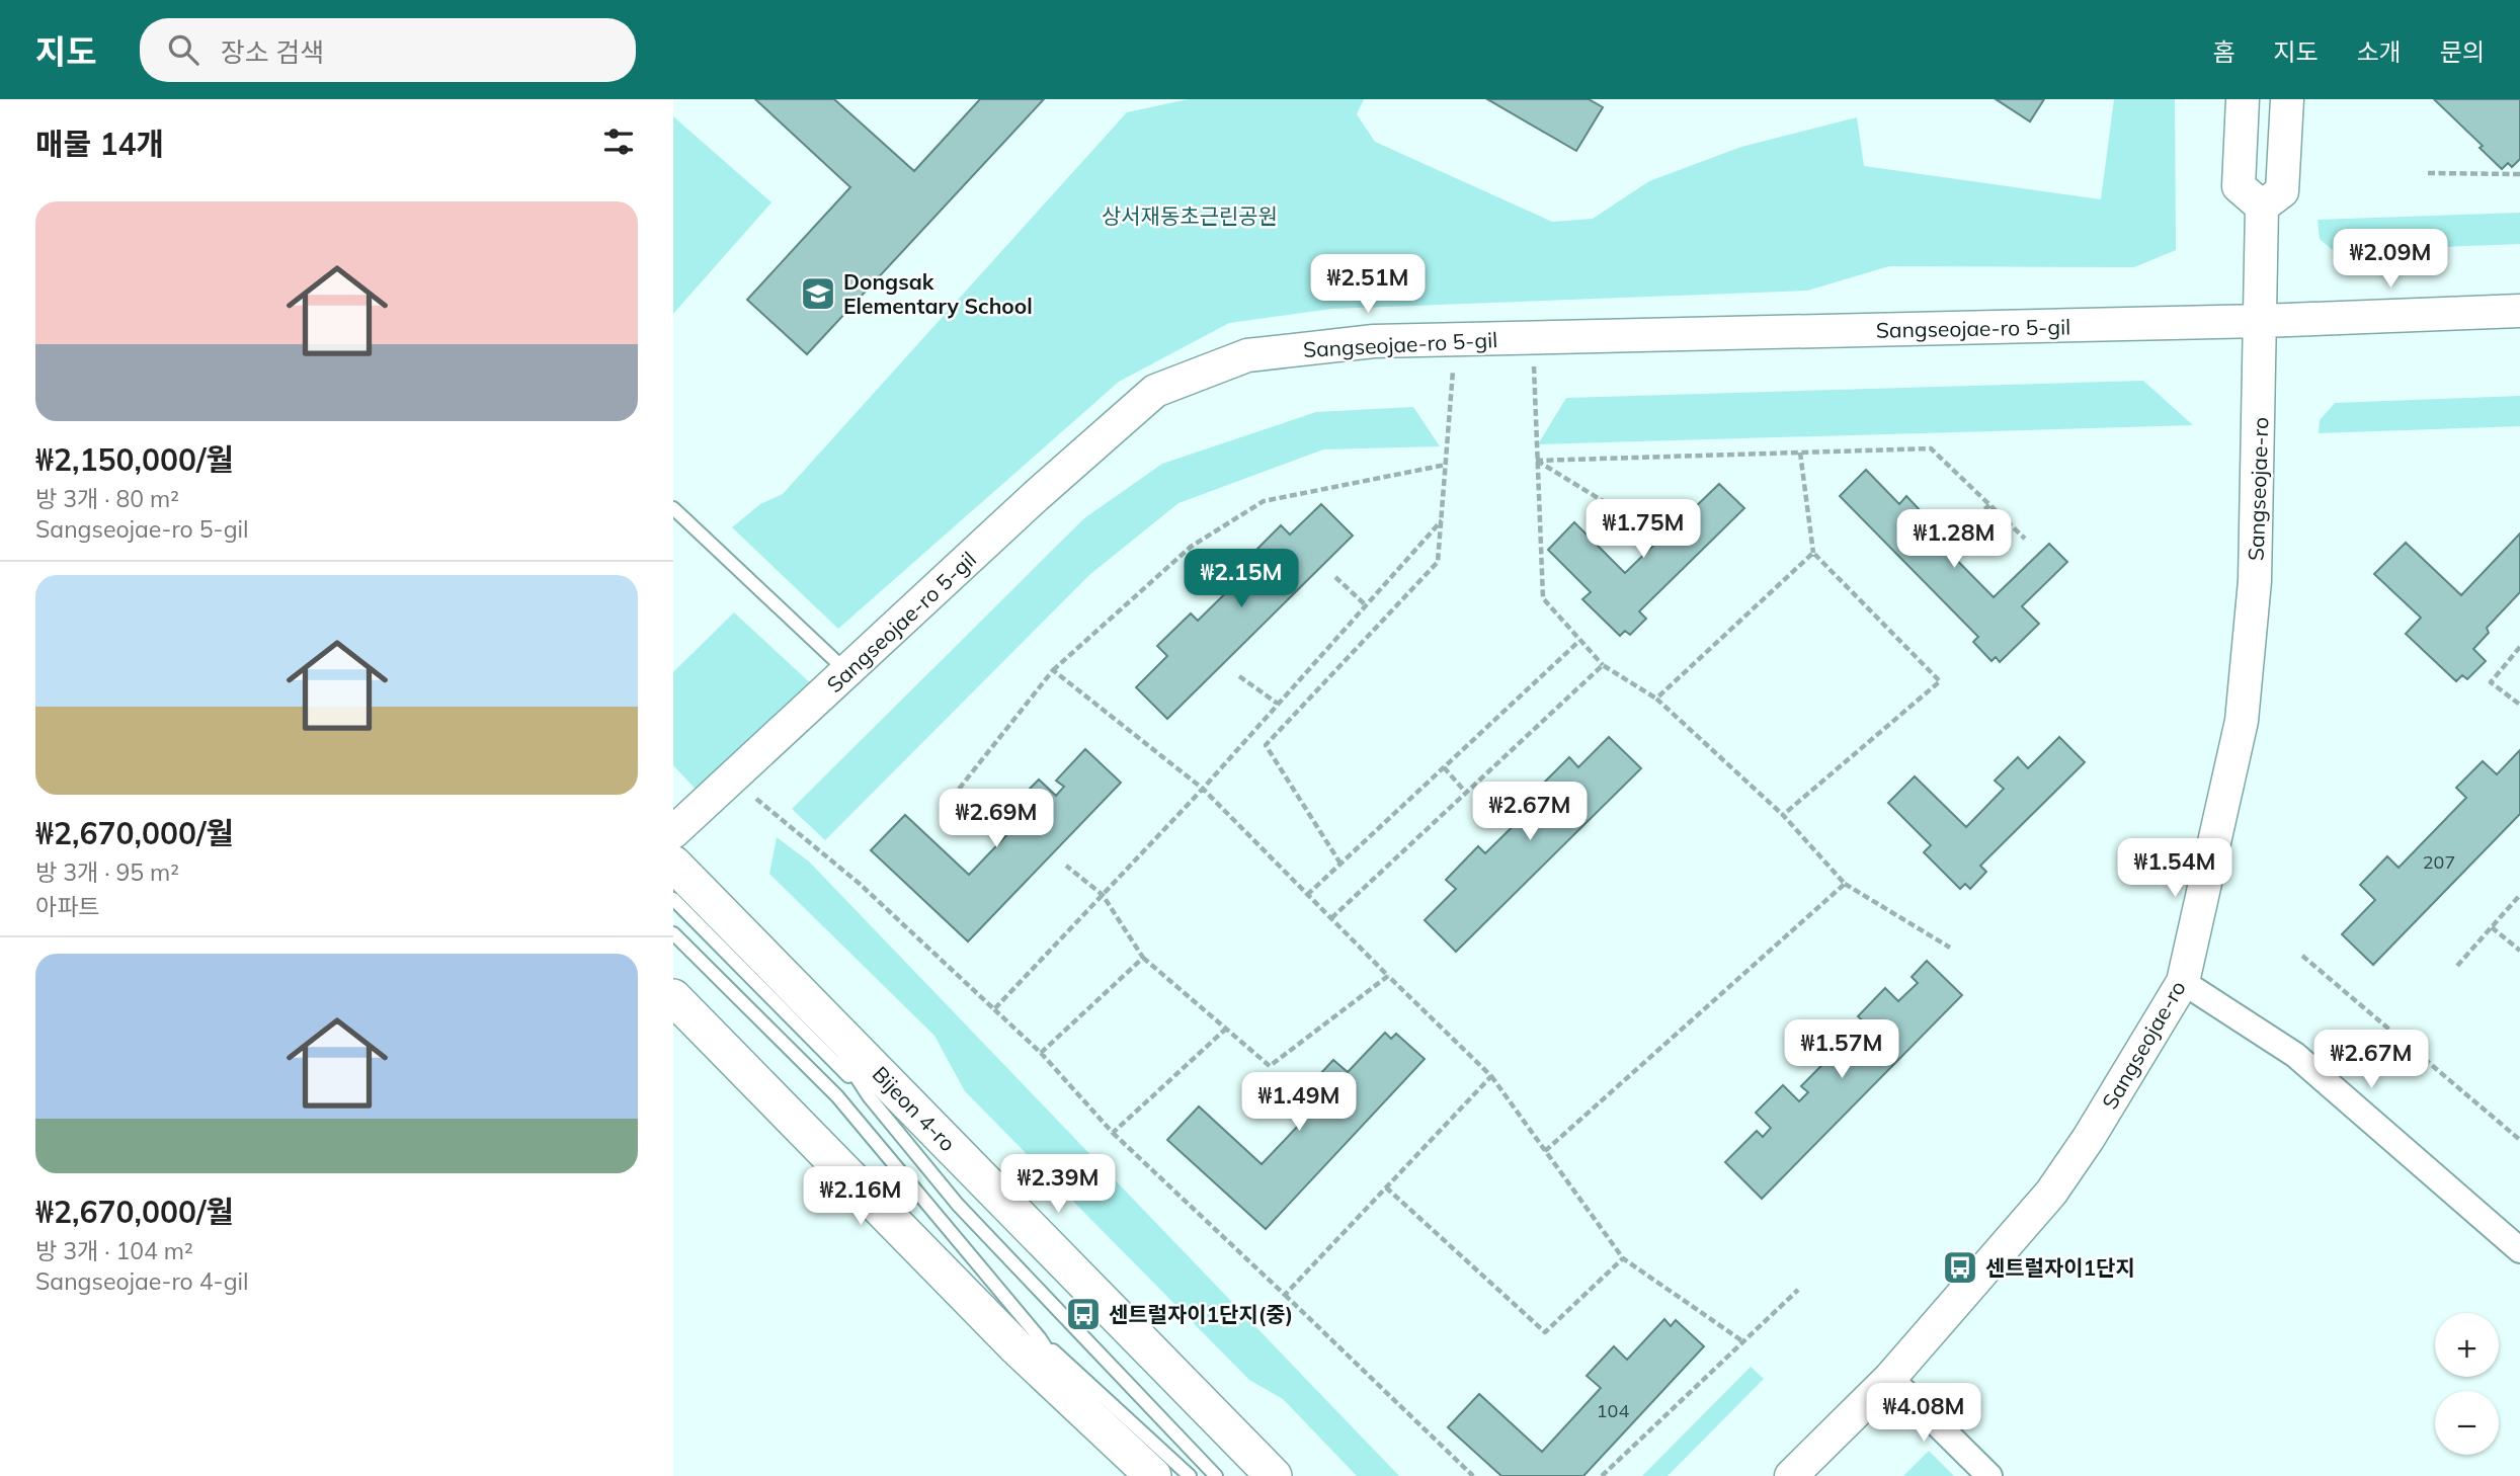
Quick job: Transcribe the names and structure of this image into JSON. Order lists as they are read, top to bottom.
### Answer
{
  "streets": {
    "main road": ["Bijeon 4-ro"],
    "street": ["Sangseojae-ro 5-gil", "Sangseojae-ro"]
  },
  "crossings": [
    ["Sangseojae-ro 5-gil", "Sangseojae-ro"]
  ],
  "parks": ["상서재동초근린공원"],
  "places": {
    "school or university": ["Dongsak Elementary School"],
    "bus stop": ["센트럴자이1단지", "센트럴자이1단지(중)"]
  },
  "house_numbers": ["207", "104"],
  "page": {
    "header": "지도",
    "search": "장소 검색",
    "nav": [
      "홈",
      "지도",
      "소개",
      "문의"
    ],
    "heading": "매물 14개",
    "list": [
      {
        "name": "₩2,150,000/월",
        "note": "방 3개 · 80 m² · Sangseojae-ro 5-gil"
      },
      {
        "name": "₩2,670,000/월",
        "note": "방 3개 · 95 m² · 아파트"
      },
      {
        "name": "₩2,670,000/월",
        "note": "방 3개 · 104 m² · Sangseojae-ro 4-gil"
      }
    ],
    "price": [
      "₩2.09M",
      "₩2.51M",
      "₩1.75M",
      "₩1.28M",
      "₩2.15M",
      "₩2.67M",
      "₩2.69M",
      "₩1.54M",
      "₩1.57M",
      "₩2.67M",
      "₩1.49M",
      "₩2.39M",
      "₩2.16M",
      "₩4.08M"
    ],
    "map_buttons": ["+", "−"]
  }
}
